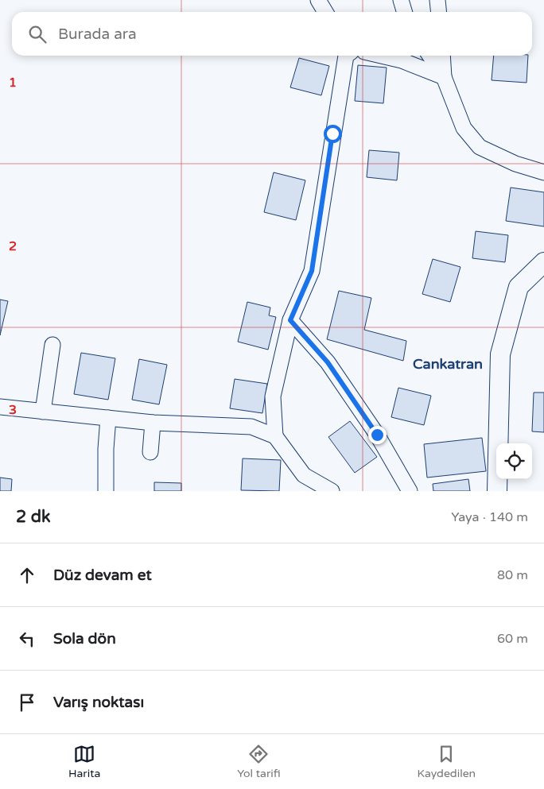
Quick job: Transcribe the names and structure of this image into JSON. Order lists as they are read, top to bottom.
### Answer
{
  "districts": ["Cankatran"],
  "page": {
    "search": "Burada ara",
    "heading": ["2 dk", "Yaya · 140 m"],
    "list": [
      ["Düz devam et", "80 m"],
      ["Sola dön", "60 m"],
      "Varış noktası"
    ],
    "nav": ["Harita", "Yol tarifi", "Kaydedilen"]
  },
  "grid": {
    "rows": ["1", "2", "3"]
  }
}
